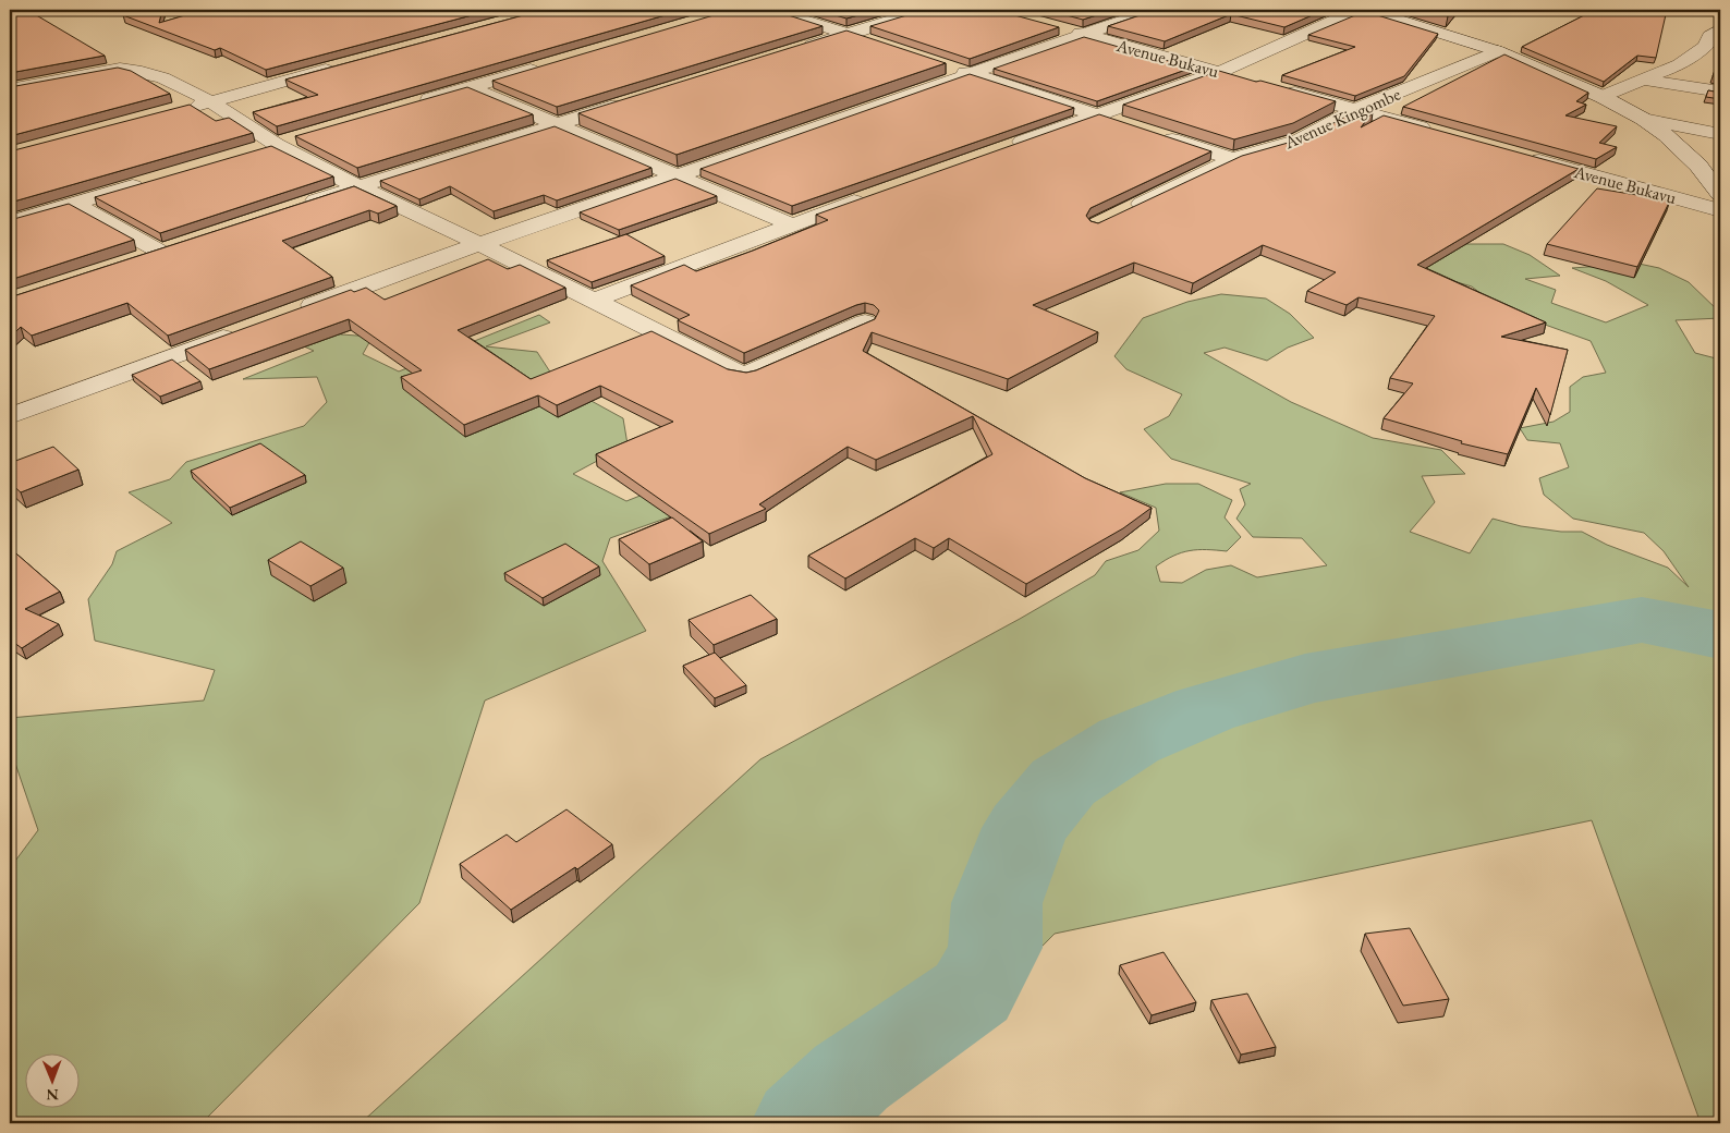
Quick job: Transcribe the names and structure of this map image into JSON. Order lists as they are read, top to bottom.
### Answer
{
  "streets": {
    "street": ["Avenue Bukavu", "Avenue Kingombe"]
  },
  "north": "bottom"
}
